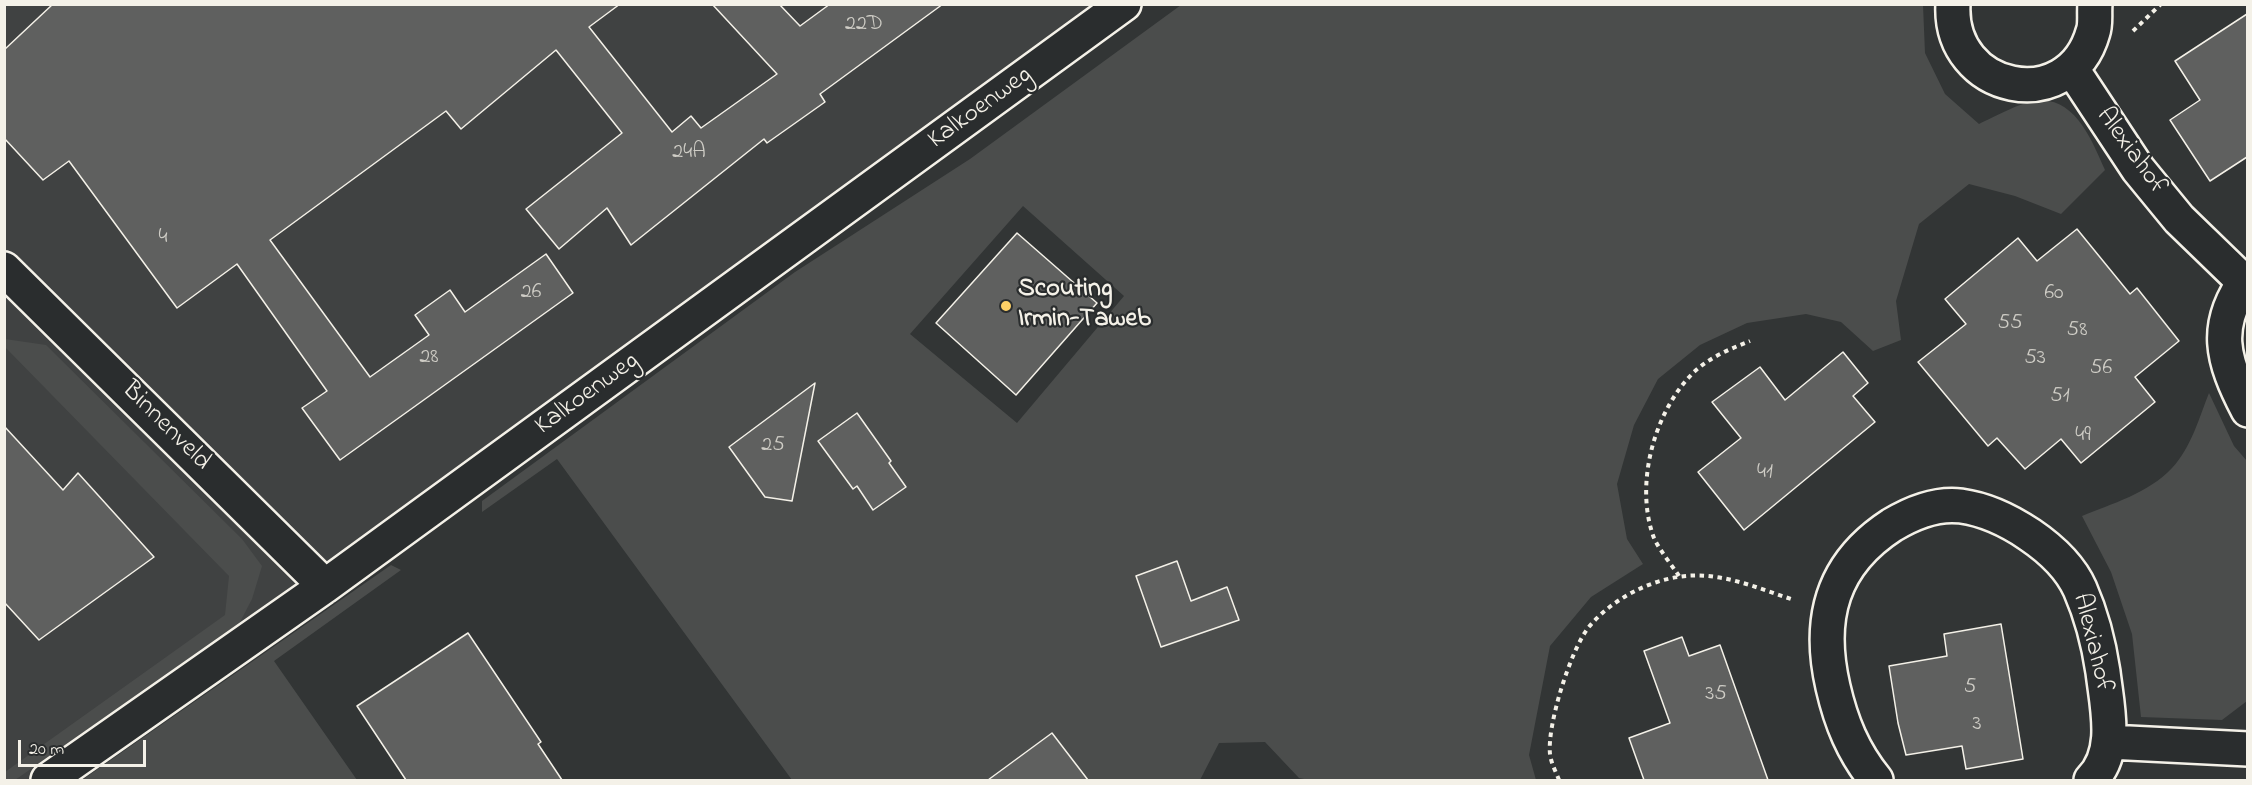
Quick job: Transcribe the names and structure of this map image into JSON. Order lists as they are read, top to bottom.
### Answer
{
  "streets": {
    "street": ["Kalkoenweg", "Alexiahof", "Binnenveld"]
  },
  "crossings": [
    ["Kalkoenweg", "Binnenveld"]
  ],
  "places": ["Scouting Irmin-Taweb"],
  "house_numbers": [
    "22D",
    "24A",
    "4",
    "26",
    "60",
    "55",
    "58",
    "28",
    "53",
    "56",
    "51",
    "49",
    "25",
    "41",
    "5",
    "35",
    "3"
  ],
  "scale_bar": "20 m"
}
